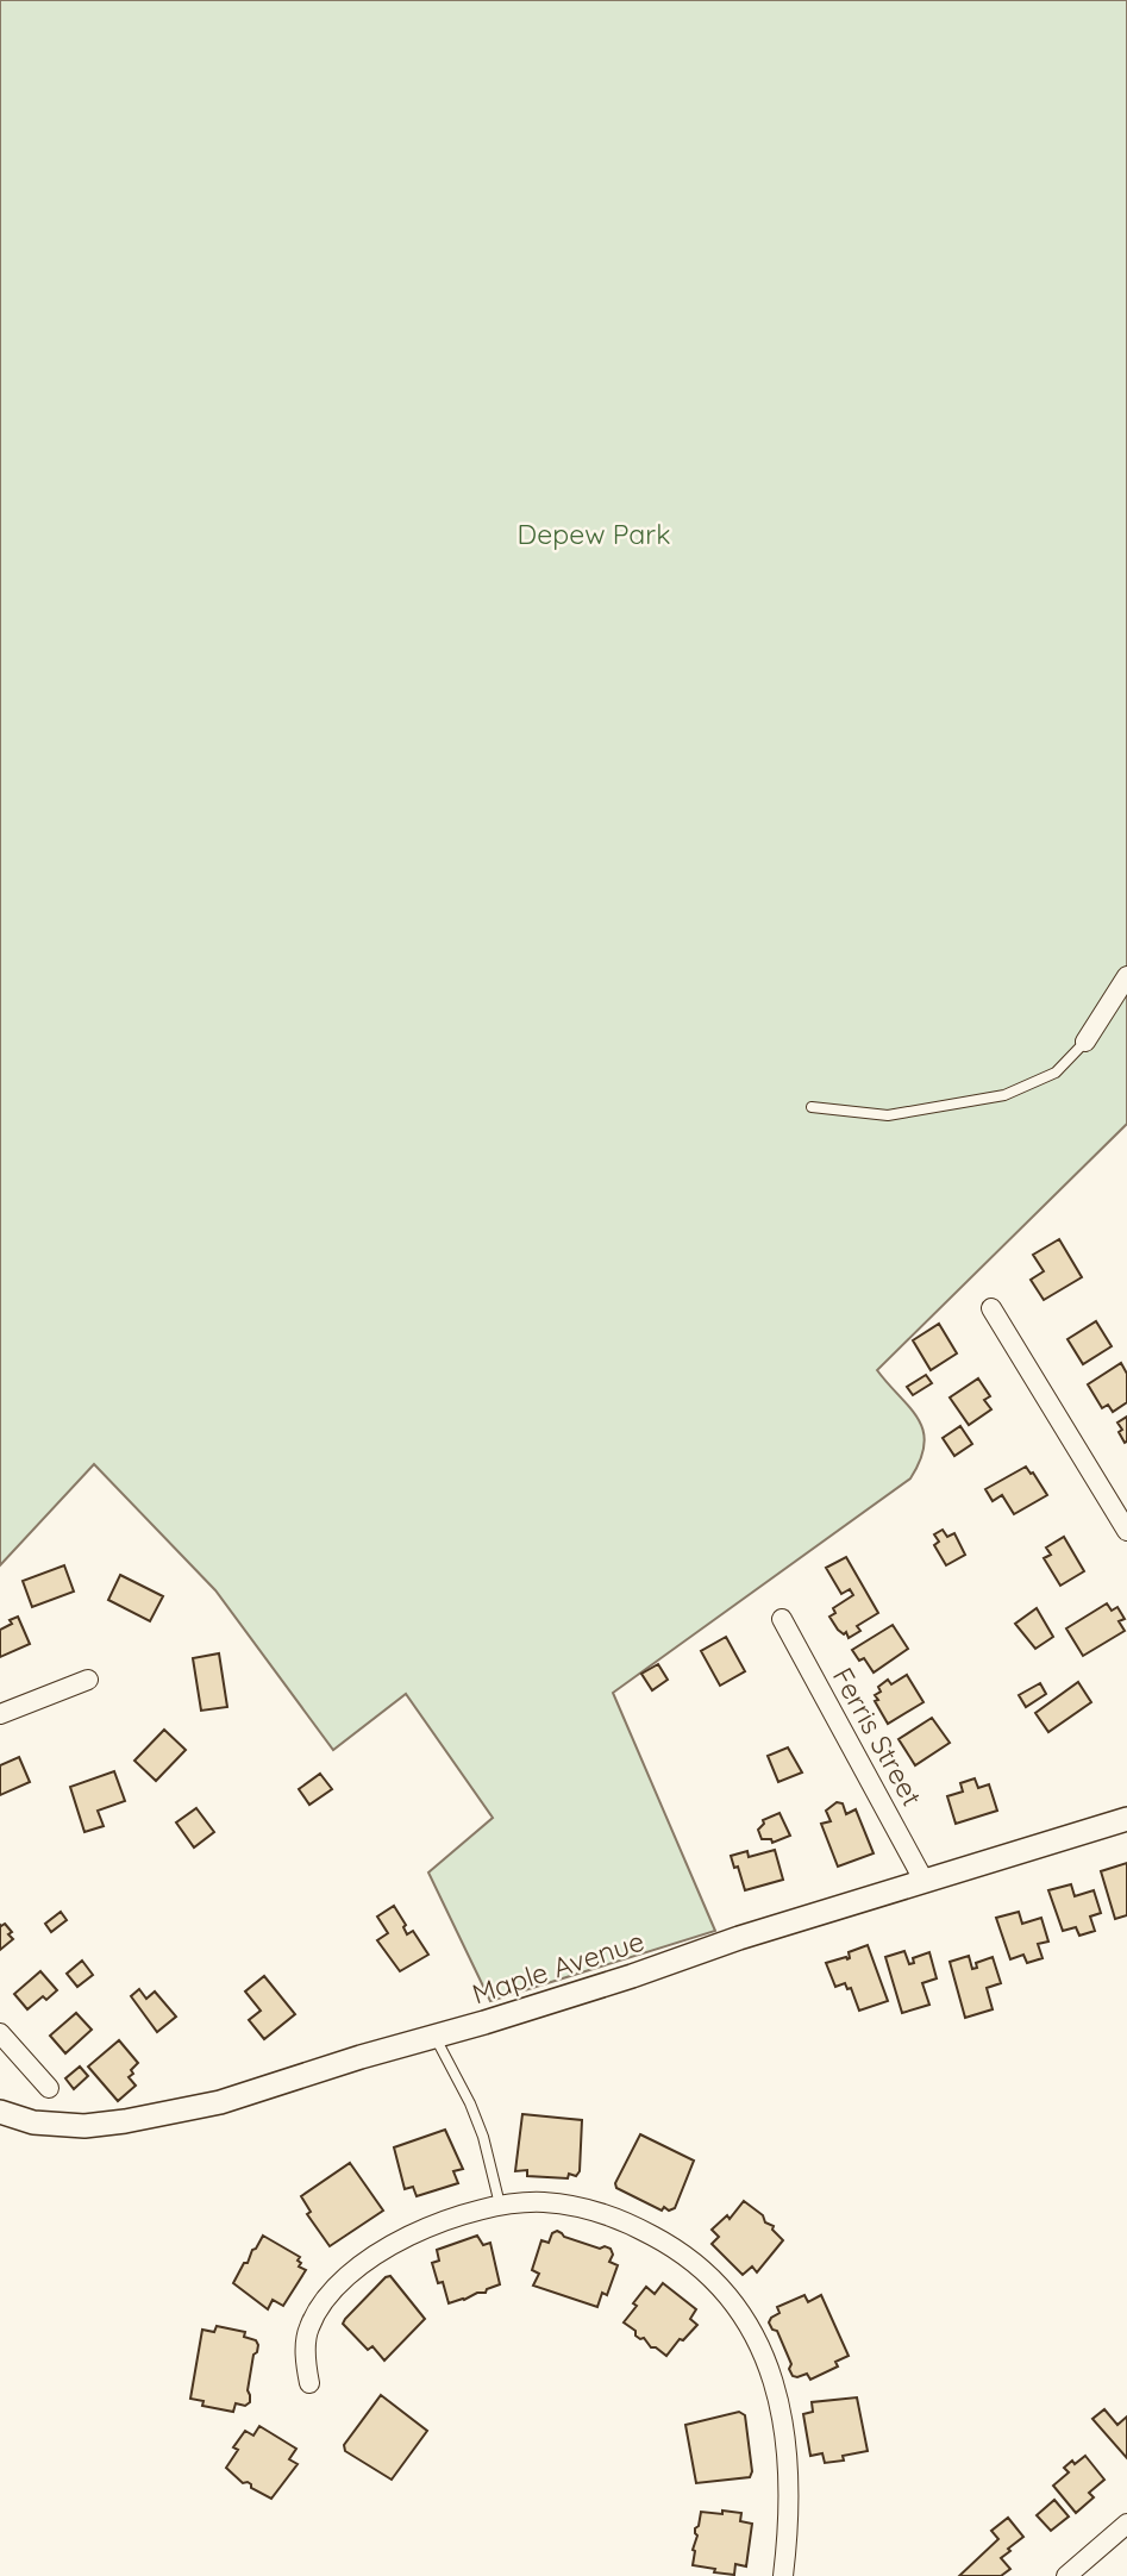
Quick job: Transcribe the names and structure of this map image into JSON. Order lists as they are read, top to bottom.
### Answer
{
  "streets": {
    "street": ["Ferris Street", "Maple Avenue"]
  },
  "crossings": [
    ["Ferris Street", "Maple Avenue"]
  ],
  "parks": ["Depew Park"]
}
